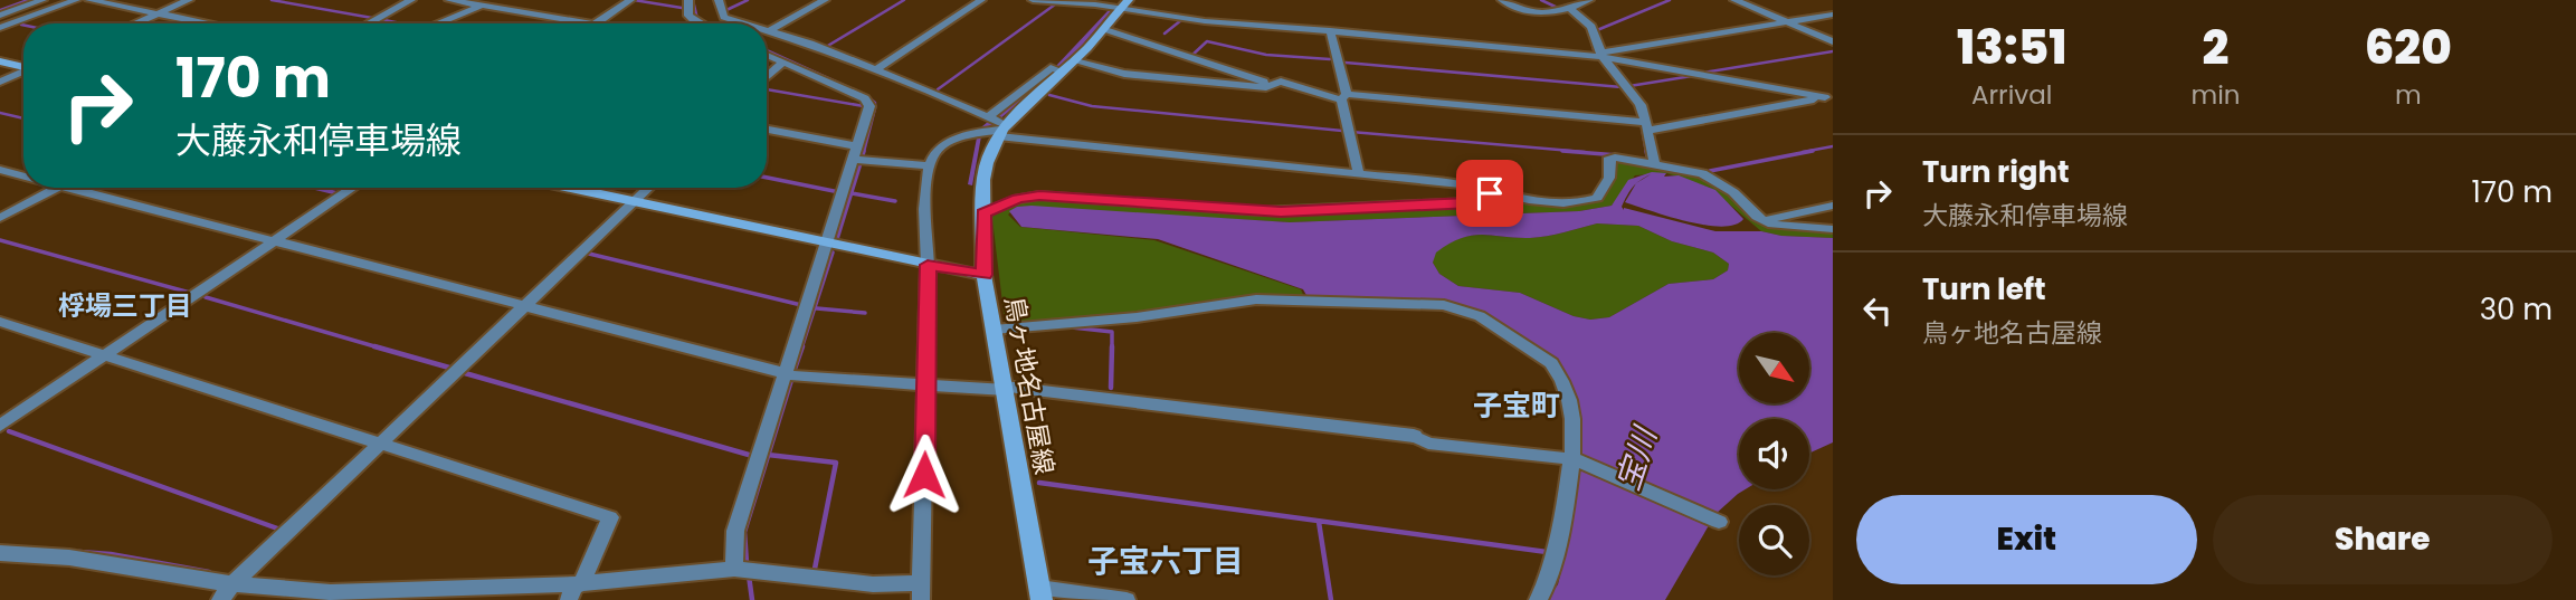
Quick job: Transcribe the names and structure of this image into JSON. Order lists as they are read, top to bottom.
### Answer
{
  "streets": {
    "main road": ["鳥ヶ地名古屋線"]
  },
  "districts": ["桴場三丁目", "子宝町", "子宝六丁目"],
  "water": ["宝川"],
  "north": "bottom right",
  "page": {
    "eta": [
      "13:51",
      "Arrival",
      "2",
      "min",
      "620",
      "m"
    ],
    "turn": ["170 m", "大藤永和停車場線"],
    "list": [
      {
        "name": "Turn right",
        "note": "大藤永和停車場線",
        "value": "170 m"
      },
      {
        "name": "Turn left",
        "note": "鳥ヶ地名古屋線",
        "value": "30 m"
      }
    ],
    "buttons": ["Exit", "Share"]
  }
}
